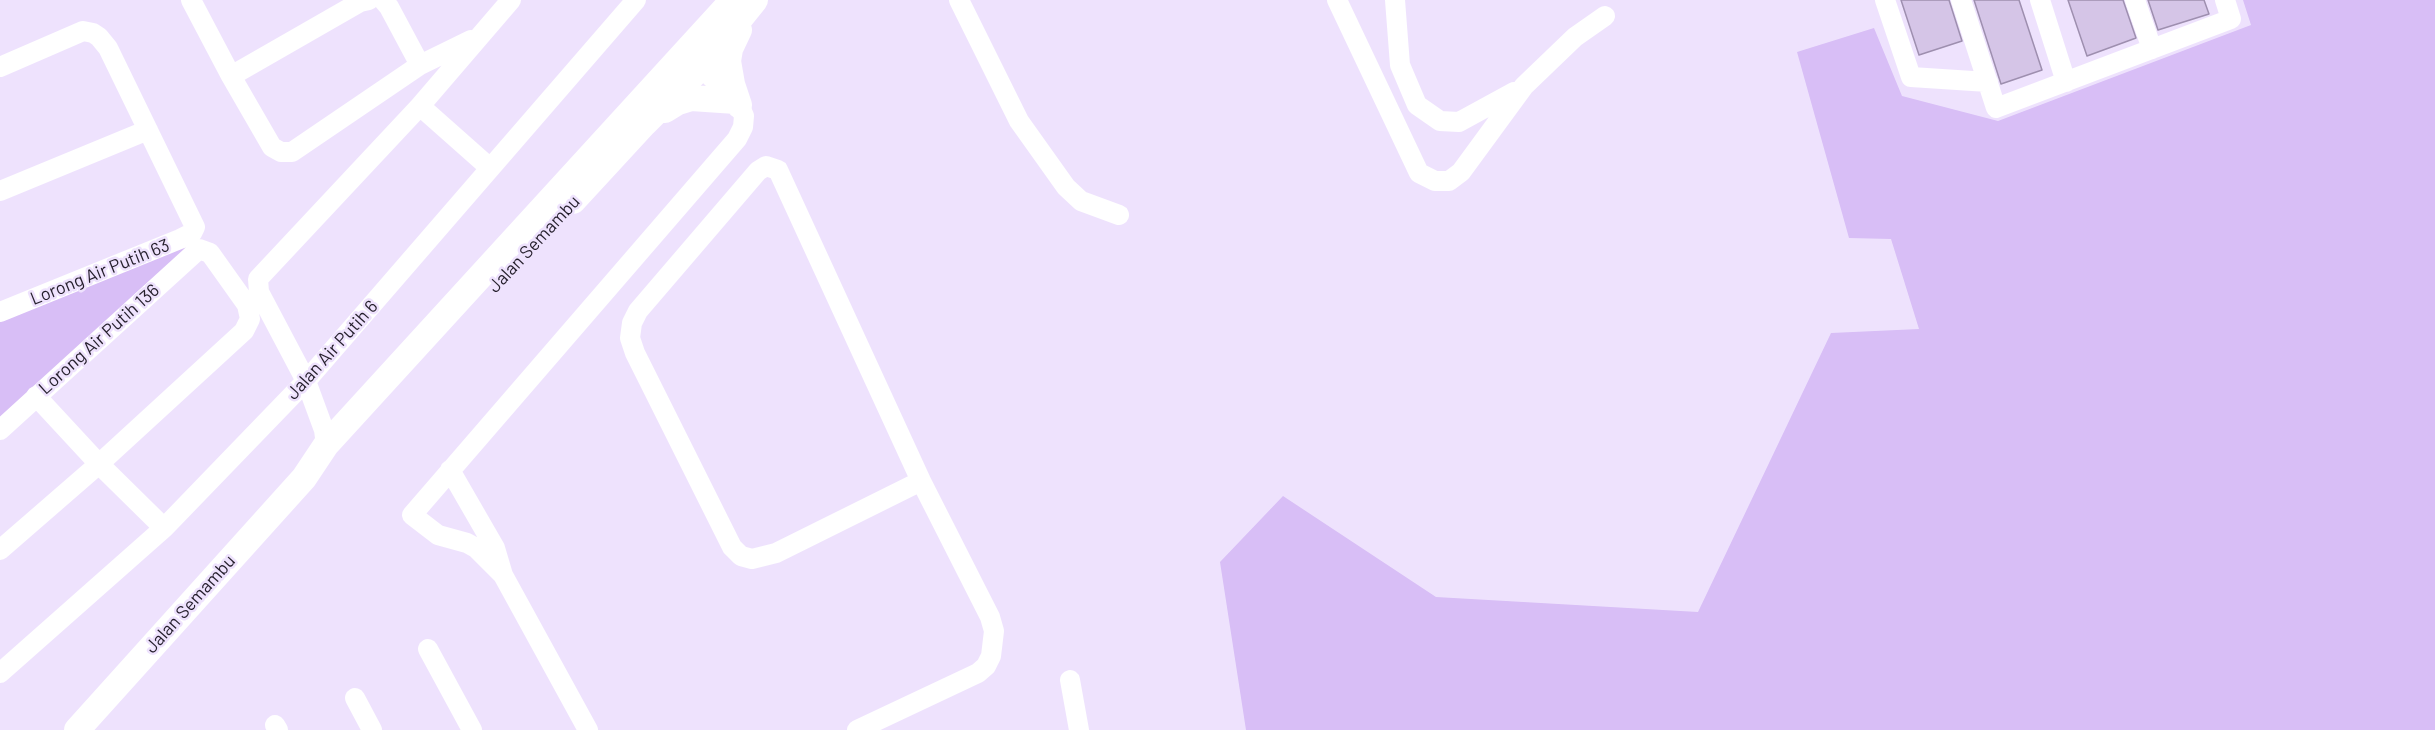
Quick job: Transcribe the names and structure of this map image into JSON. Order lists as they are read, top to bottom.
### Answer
{
  "streets": {
    "main road": ["Jalan Semambu"],
    "street": ["Lorong Air Putih 63", "Lorong Air Putih 136", "Jalan Air Putih 6"]
  }
}
